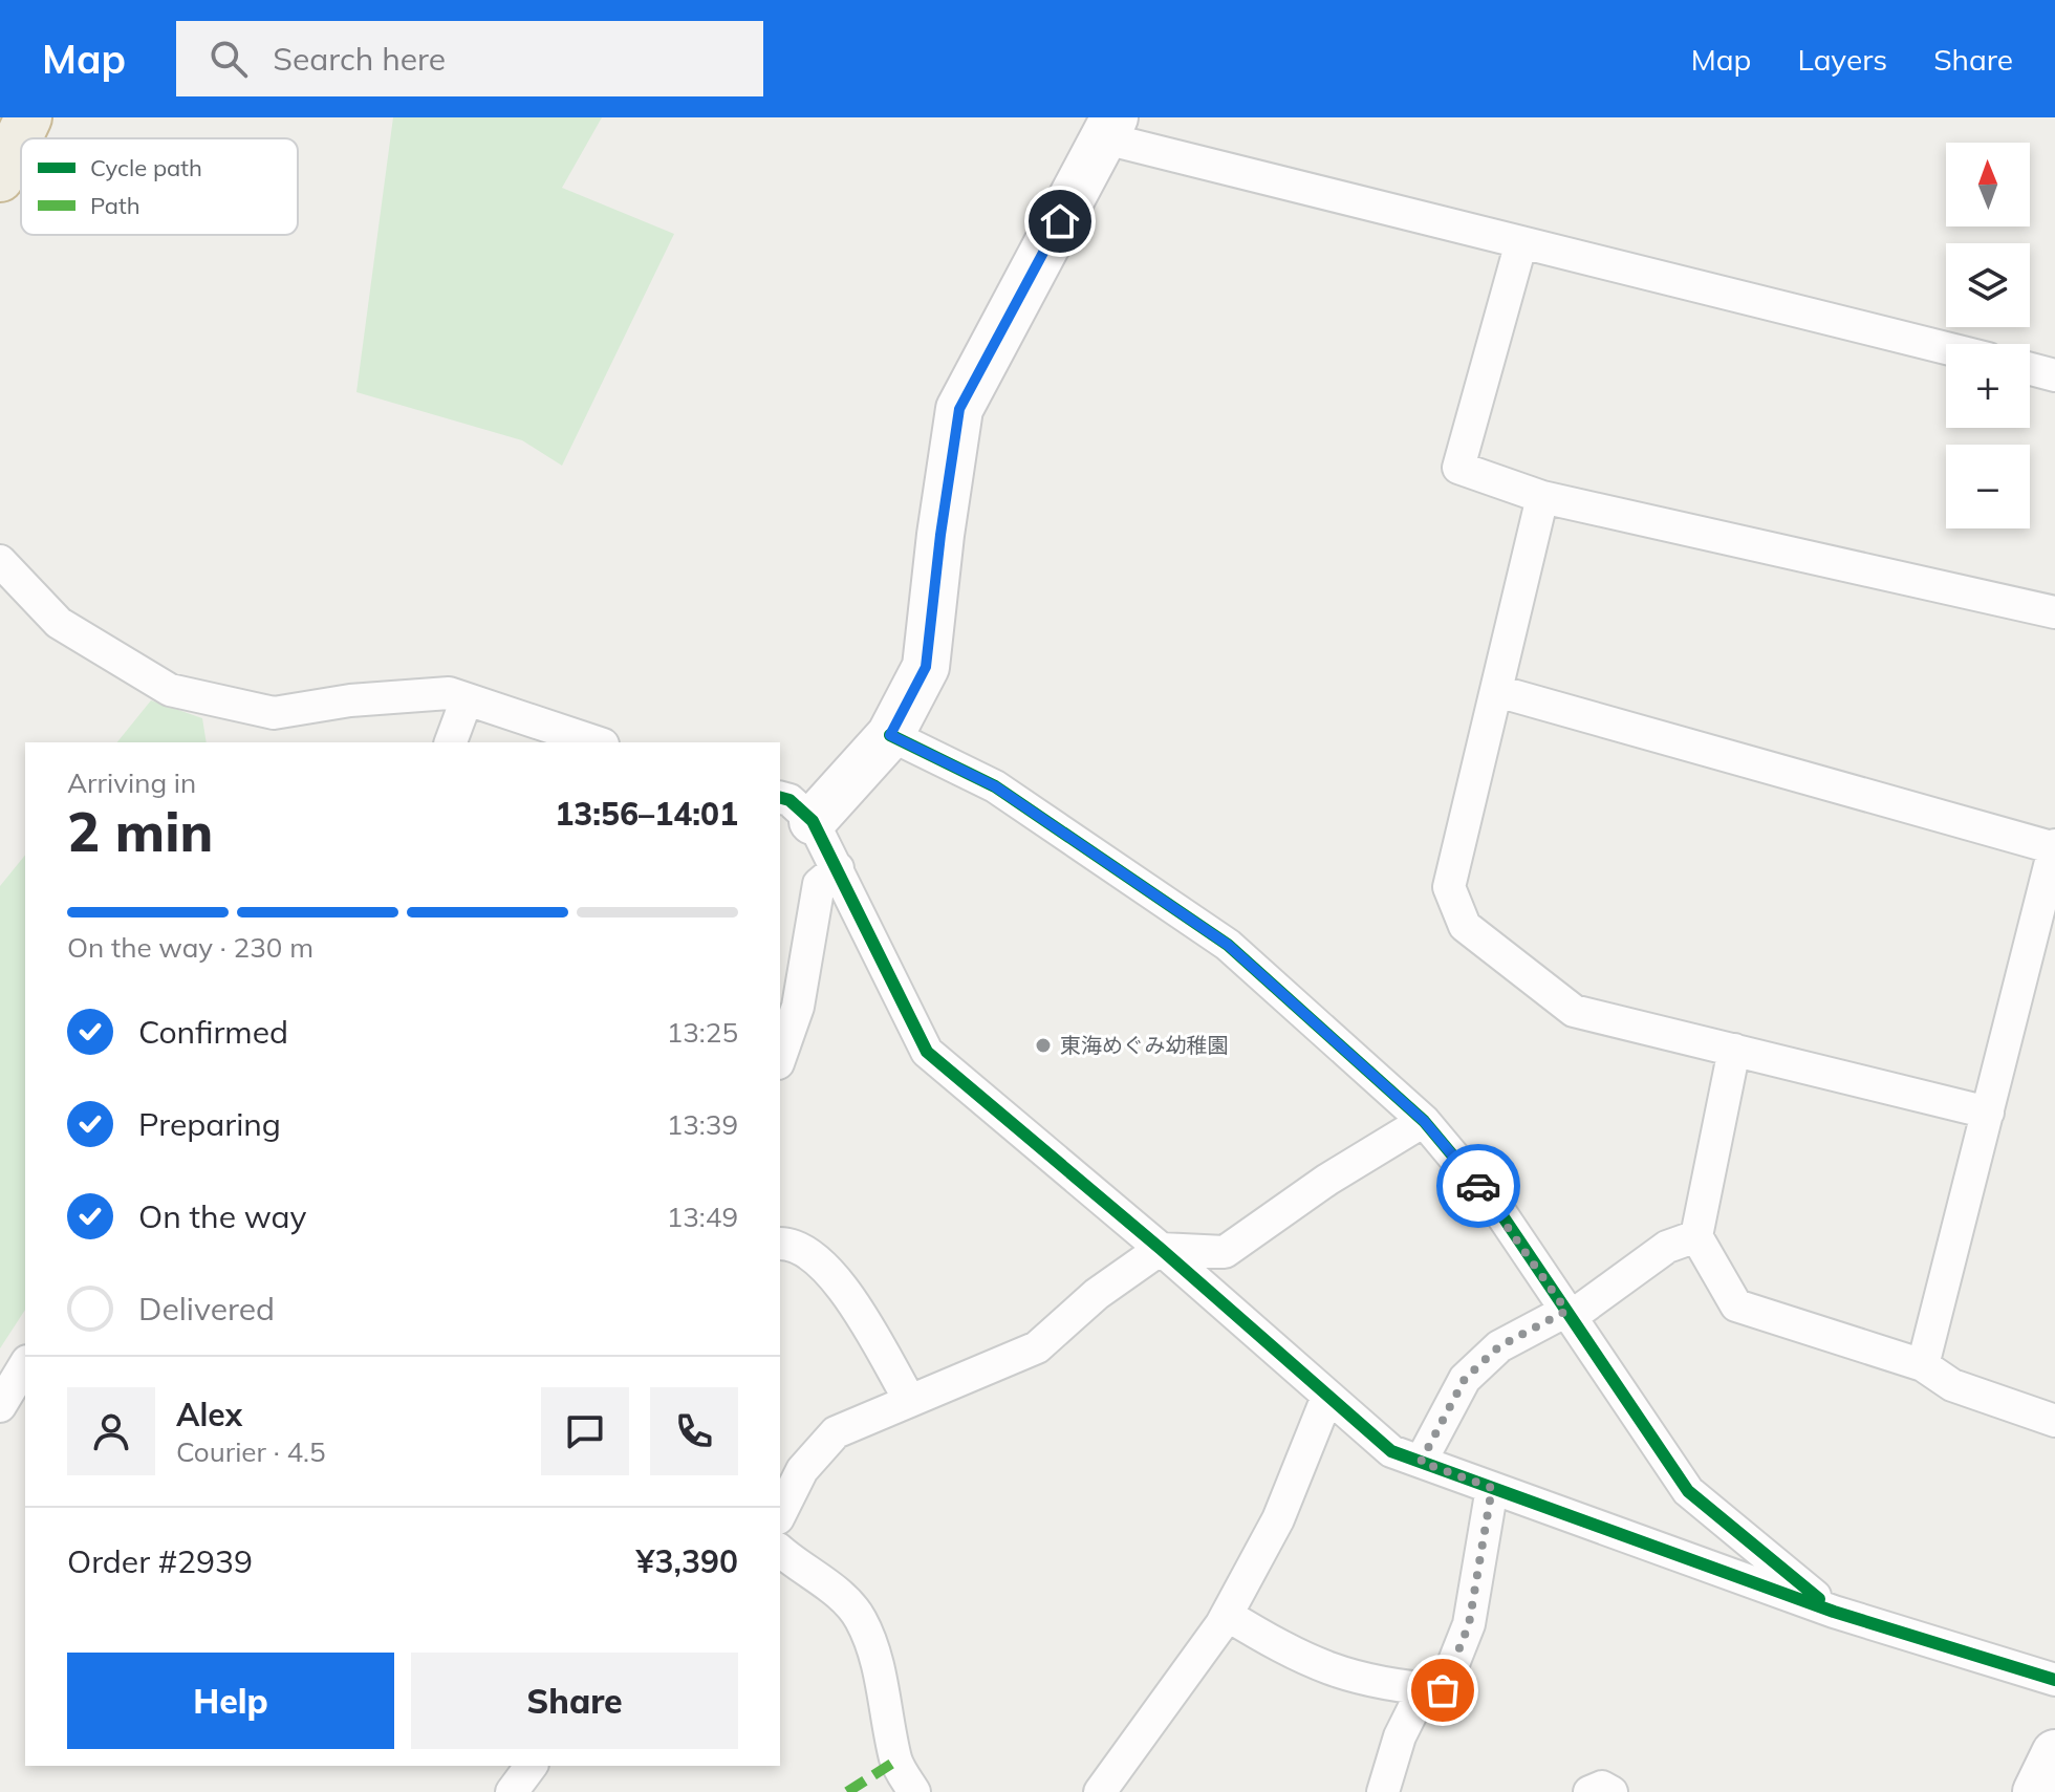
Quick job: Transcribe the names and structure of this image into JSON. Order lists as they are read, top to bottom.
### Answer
{
  "places": ["東海めぐみ幼稚園"],
  "legend": ["Cycle path", "Path"],
  "north": "top",
  "page": {
    "header": "Map",
    "search": "Search here",
    "nav": ["Map", "Layers", "Share"],
    "map_buttons": ["+", "−"],
    "heading": ["2 min", "Arriving in", "13:56–14:01"],
    "panel": [
      "Alex",
      "Courier · 4.5",
      "Order #2939",
      "¥3,390"
    ],
    "bar": "On the way · 230 m",
    "list": [
      ["Confirmed", "13:25"],
      ["Preparing", "13:39"],
      ["On the way", "13:49"],
      "Delivered"
    ],
    "buttons": ["Help", "Share"]
  }
}
